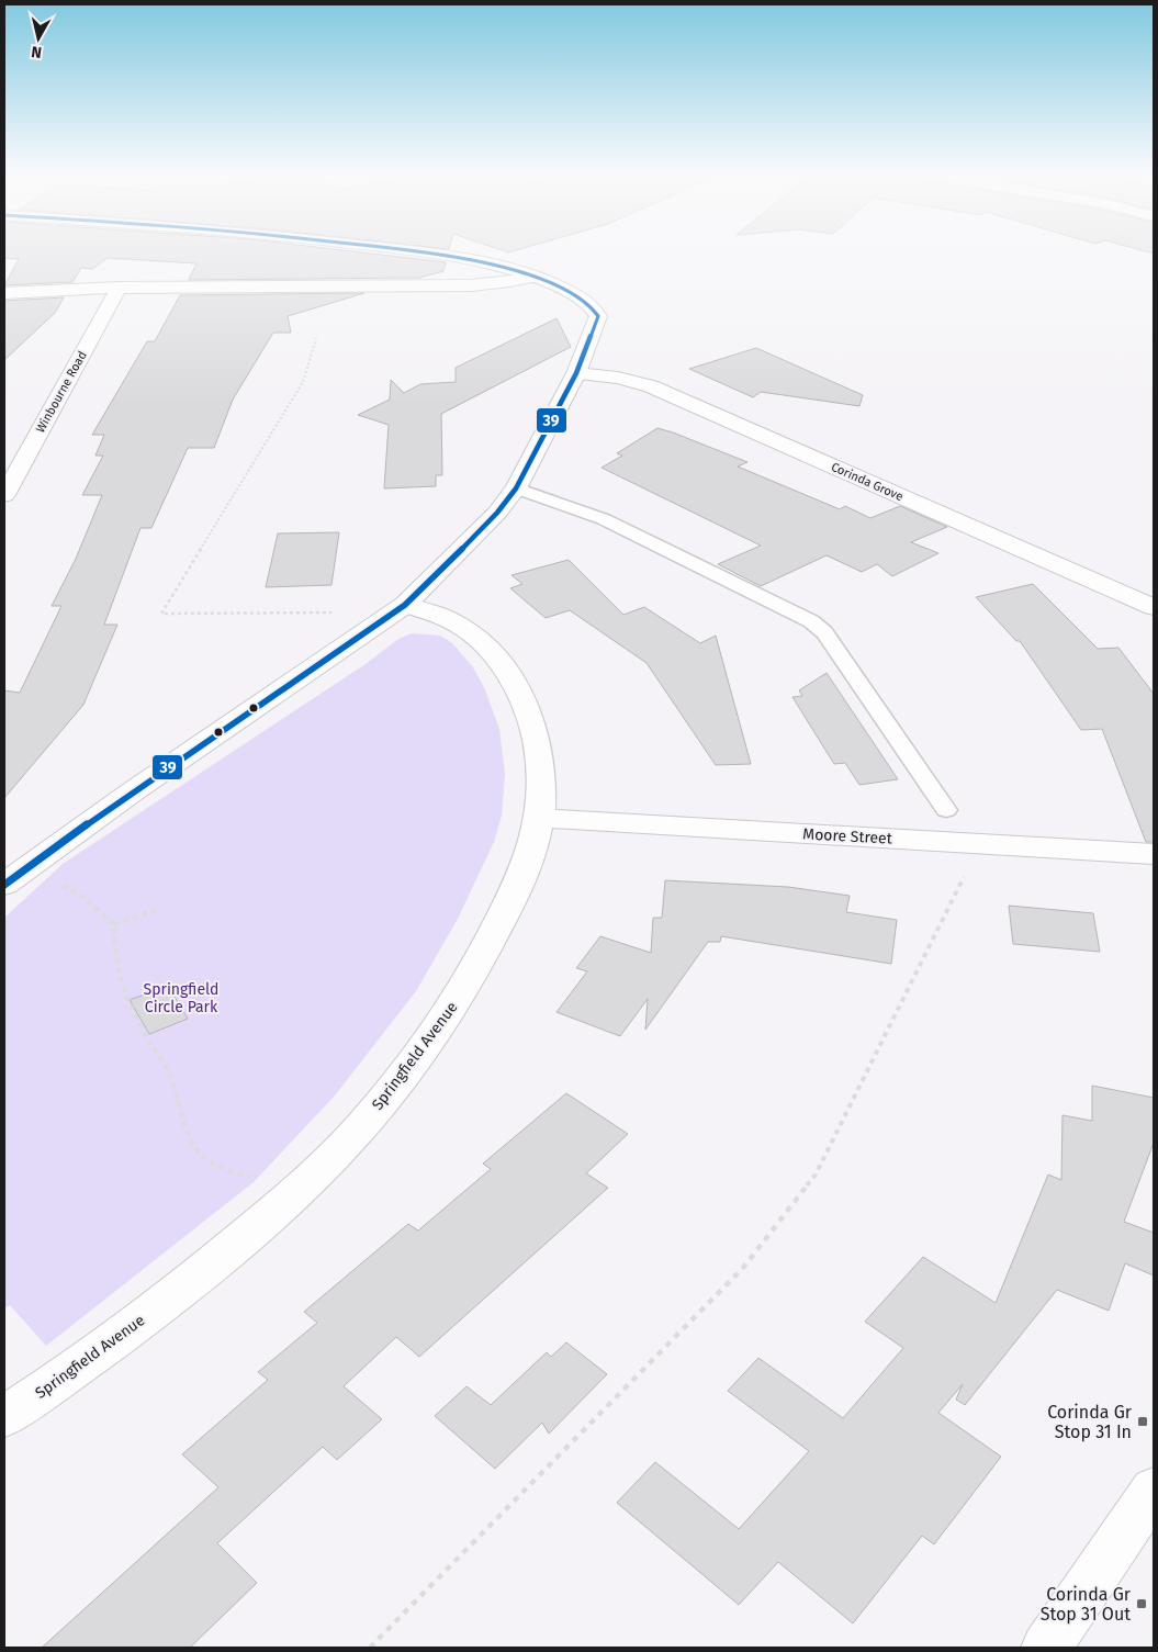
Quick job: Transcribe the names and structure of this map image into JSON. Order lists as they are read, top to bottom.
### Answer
{
  "streets": {
    "street": [
      "Winbourne Road",
      "Corinda Grove",
      "Moore Street",
      "Springfield Avenue"
    ]
  },
  "crossings": [
    ["Moore Street", "Springfield Avenue"]
  ],
  "parks": ["Springfield Circle Park"],
  "places": {
    "transit": ["Corinda Gr Stop 31 In", "Corinda Gr Stop 31 Out"]
  },
  "lines": ["transit line 39"],
  "north": "bottom"
}
